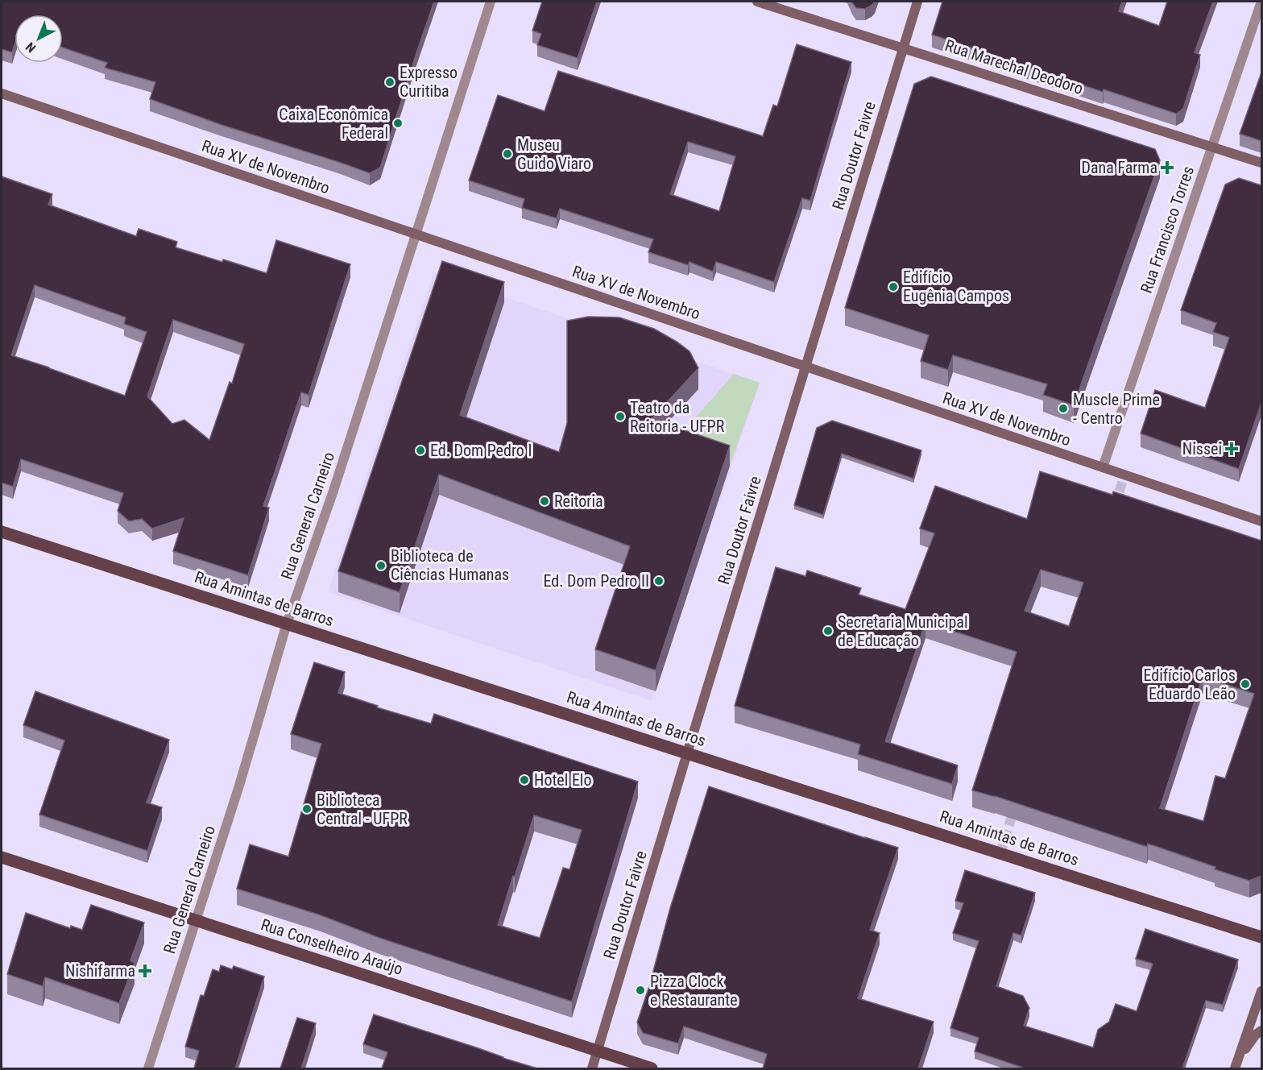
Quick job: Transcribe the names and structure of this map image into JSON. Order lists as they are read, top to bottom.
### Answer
{
  "streets": {
    "main road": ["Rua Amintas de Barros", "Rua Conselheiro Araújo"],
    "street": [
      "Rua Marechal Deodoro",
      "Rua Doutor Faivre",
      "Rua XV de Novembro",
      "Rua Francisco Torres",
      "Rua General Carneiro"
    ]
  },
  "crossings": [
    ["Rua Marechal Deodoro", "Rua Doutor Faivre"],
    ["Rua Marechal Deodoro", "Rua Francisco Torres"],
    ["Rua Doutor Faivre", "Rua XV de Novembro"],
    ["Rua Doutor Faivre", "Rua Amintas de Barros"],
    ["Rua Doutor Faivre", "Rua Conselheiro Araújo"],
    ["Rua XV de Novembro", "Rua Francisco Torres"],
    ["Rua XV de Novembro", "Rua General Carneiro"],
    ["Rua General Carneiro", "Rua Amintas de Barros"],
    ["Rua General Carneiro", "Rua Conselheiro Araújo"]
  ],
  "places": {
    "other": [
      "Expresso Curitiba",
      "Caixa Econômica Federal",
      "Museu Guido Viaro",
      "Edifício Eugênia Campos",
      "Muscle Prime - Centro",
      "Teatro da Reitoria - UFPR",
      "Ed. Dom Pedro I",
      "Reitoria",
      "Biblioteca de Ciências Humanas",
      "Ed. Dom Pedro II",
      "Secretaria Municipal de Educação",
      "Edifício Carlos Eduardo Leão",
      "Hotel Elo",
      "Biblioteca Central - UFPR",
      "Pizza Clock e Restaurante"
    ],
    "health": ["Dana Farma", "Nissei", "Nishifarma"]
  },
  "north": "bottom left"
}
